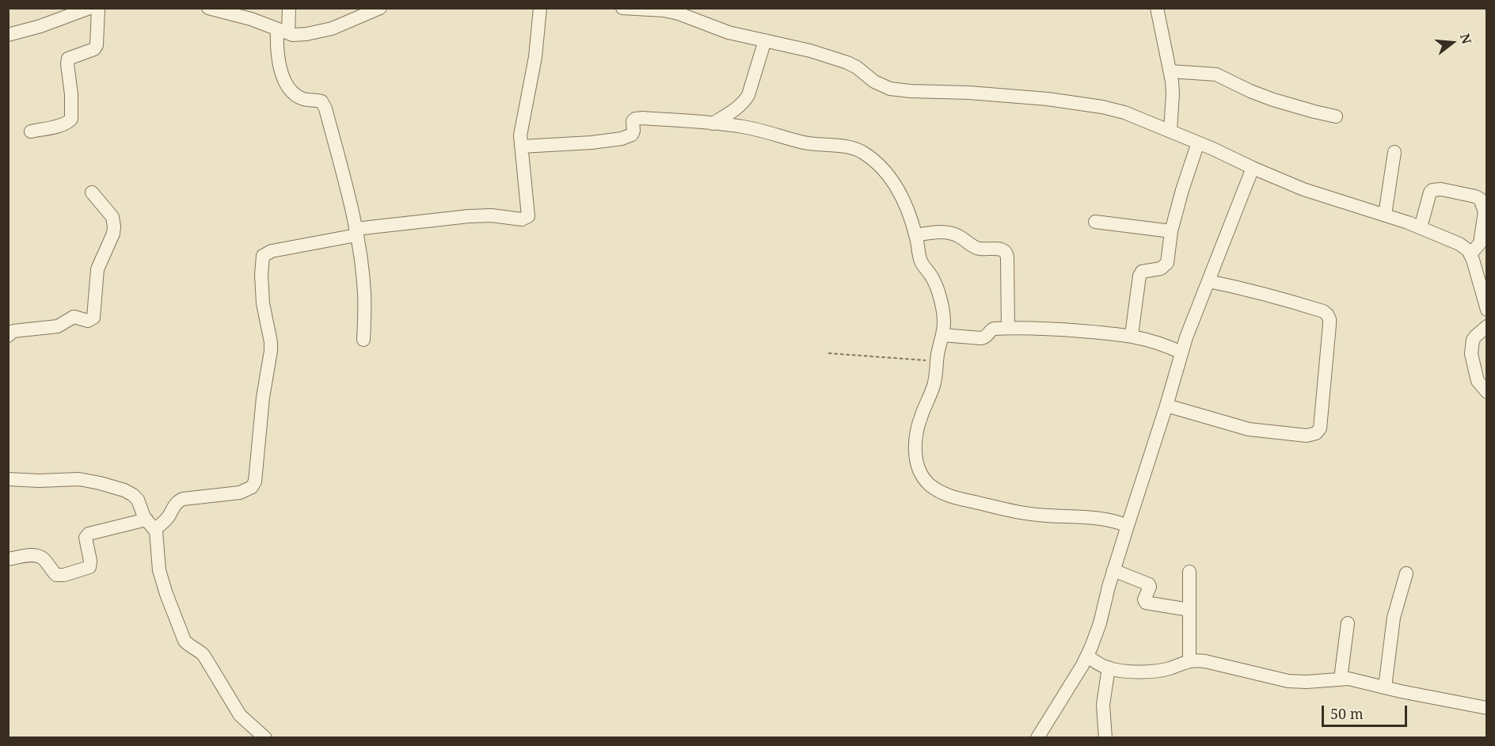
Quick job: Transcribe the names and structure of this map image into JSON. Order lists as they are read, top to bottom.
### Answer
{
  "scale_bar": "50 m",
  "north": "right"
}
